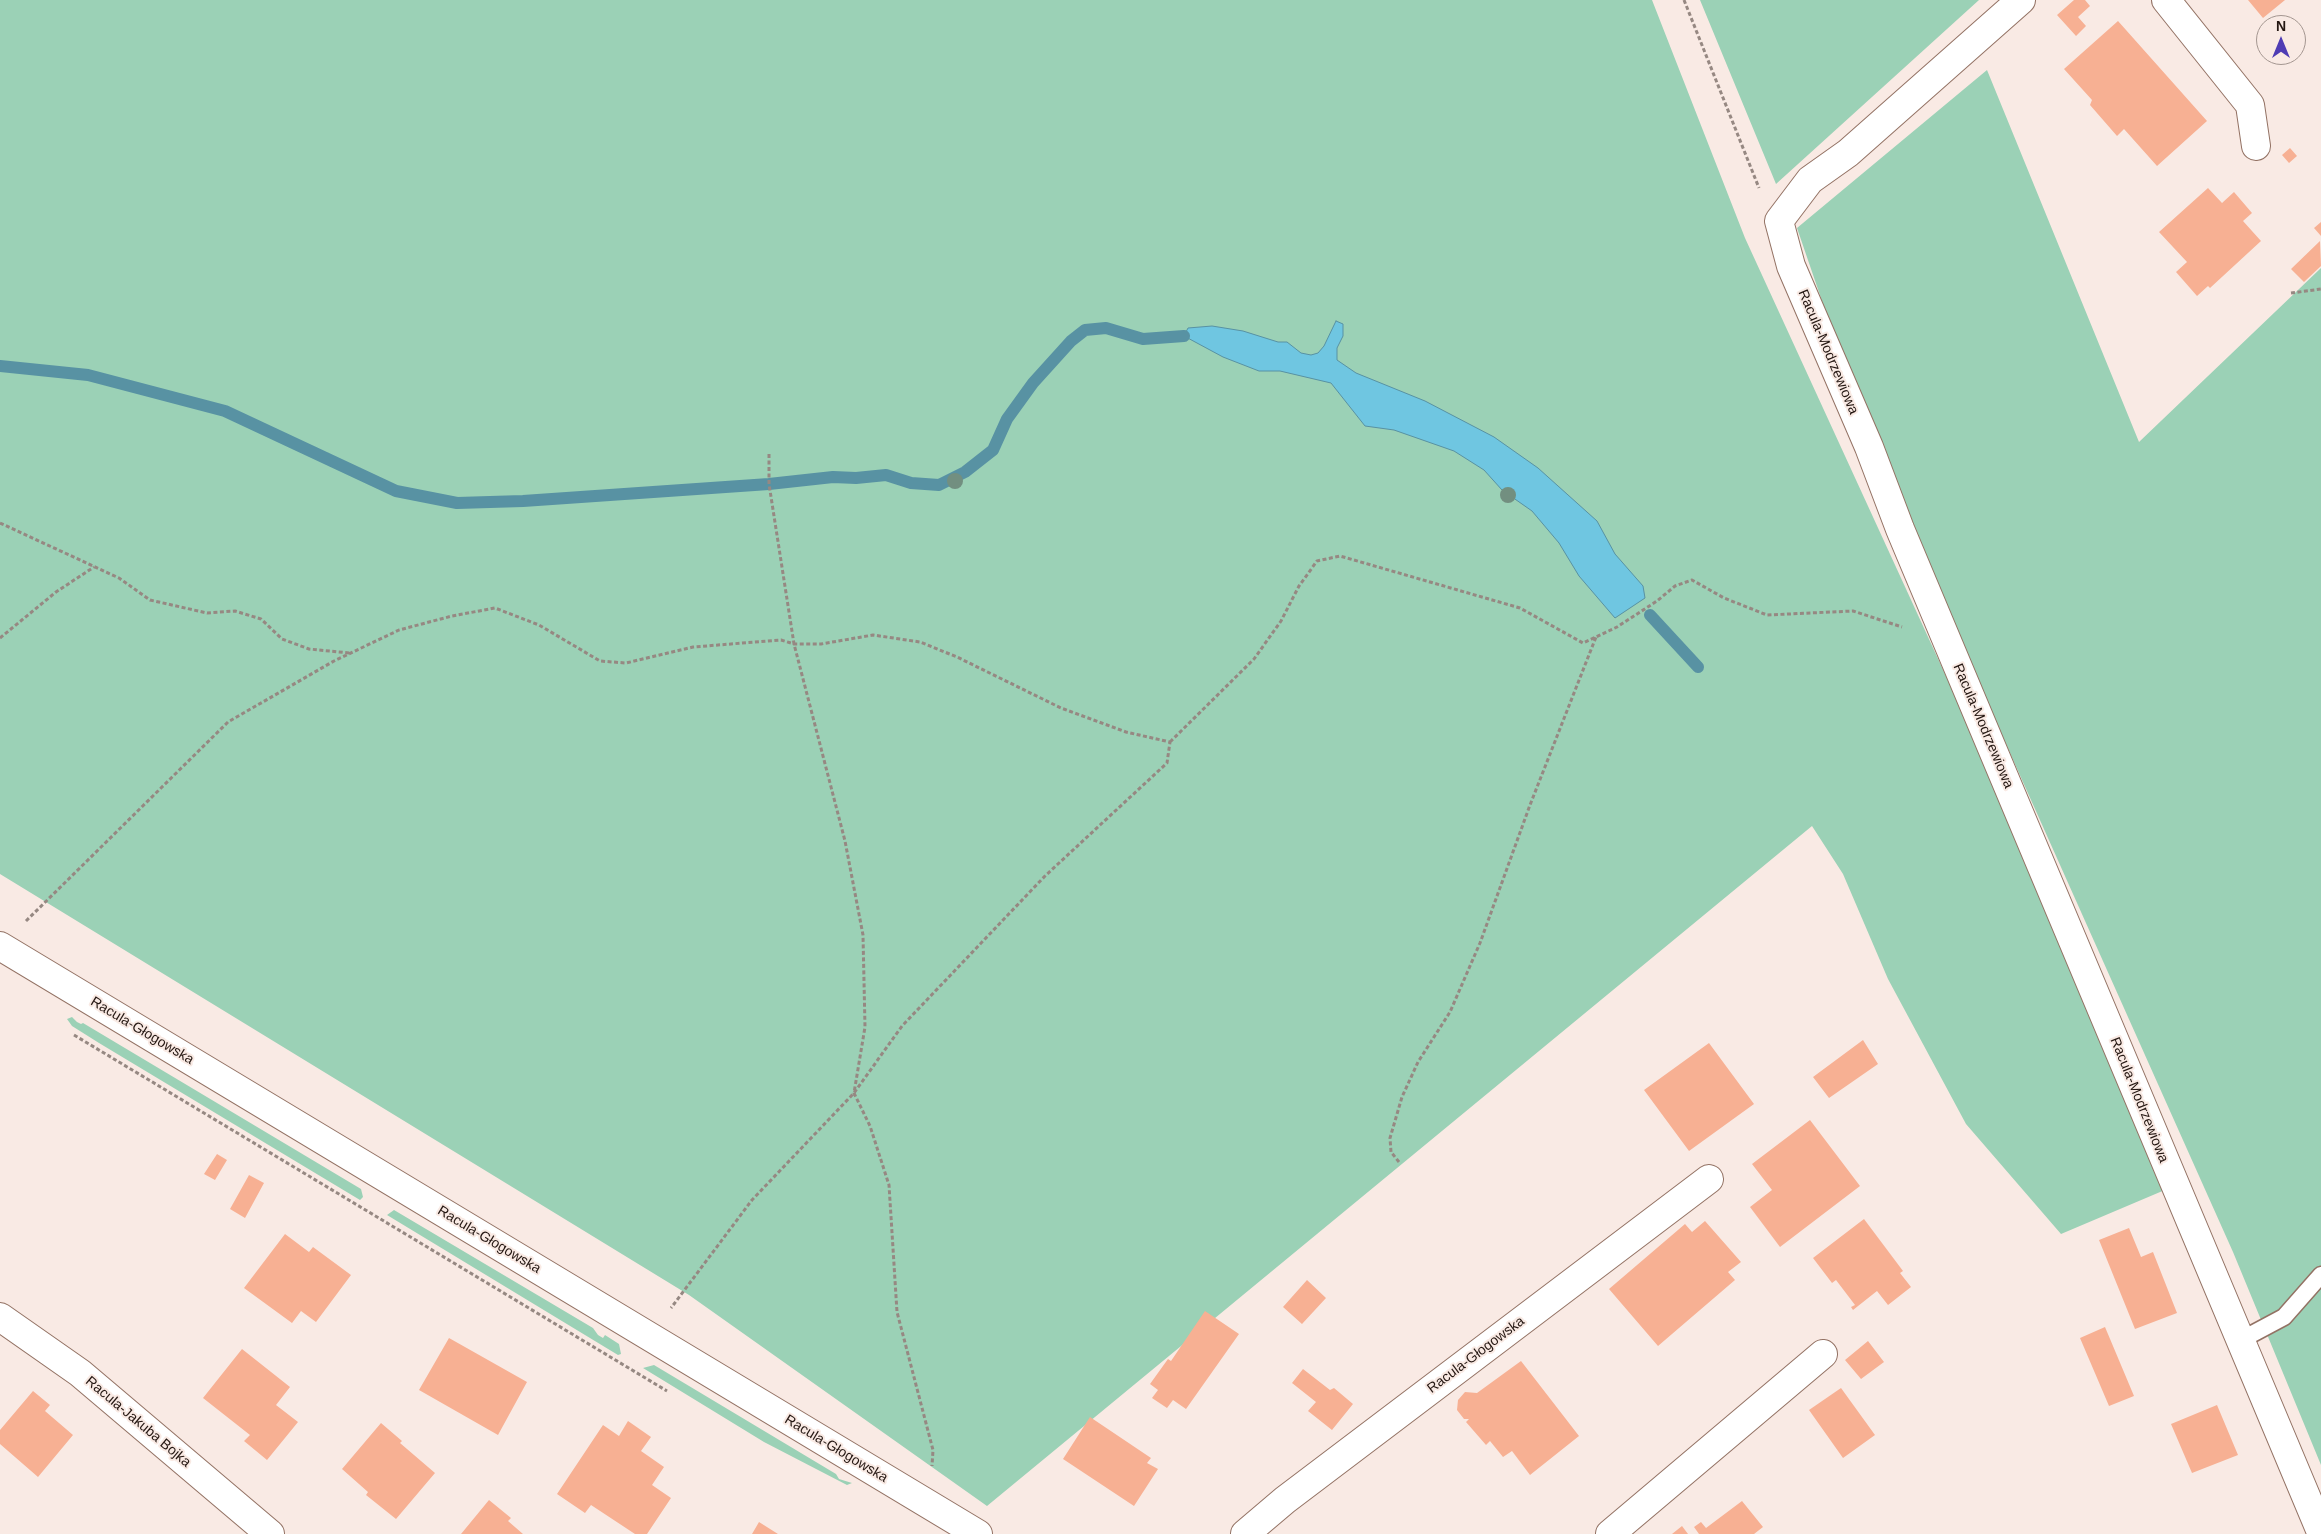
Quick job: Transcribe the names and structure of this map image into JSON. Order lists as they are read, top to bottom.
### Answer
{
  "streets": {
    "street": ["Racula-Modrzewiowa", "Racula-Głogowska", "Racula-Jakuba Bojka"]
  },
  "north": "top"
}
